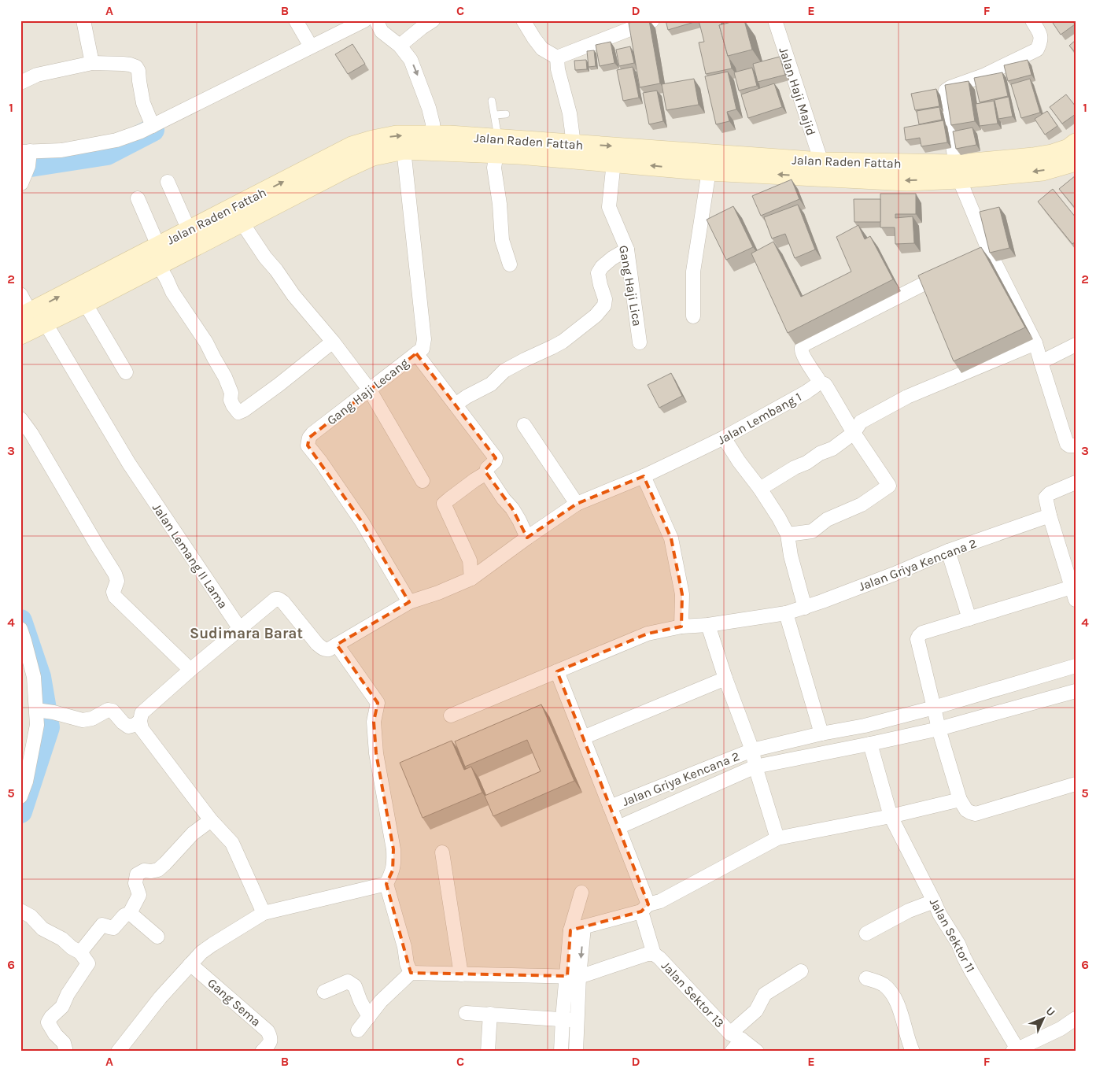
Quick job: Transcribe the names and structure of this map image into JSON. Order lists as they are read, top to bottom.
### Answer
{
  "streets": {
    "main road": ["Jalan Raden Fattah"],
    "street": [
      "Jalan Haji Majid",
      "Gang Haji Lica",
      "Gang Haji Lecang",
      "Jalan Lembang 1",
      "Jalan Lemang II Lama",
      "Jalan Griya Kencana 2",
      "Jalan Sektor 11",
      "Jalan Sektor 13",
      "Gang Sema"
    ]
  },
  "crossings": [
    ["Jalan Haji Majid", "Jalan Raden Fattah"],
    ["Jalan Raden Fattah", "Gang Haji Lica"],
    ["Jalan Raden Fattah", "Gang Haji Lecang"],
    ["Jalan Raden Fattah", "Jalan Lemang II Lama"],
    ["Gang Haji Lecang", "Jalan Lembang 1"],
    ["Jalan Griya Kencana 2", "Jalan Sektor 13"]
  ],
  "districts": ["Sudimara Barat"],
  "north": "top right",
  "grid": {
    "columns": [
      "A",
      "B",
      "C",
      "D",
      "E",
      "F"
    ],
    "rows": [
      "1",
      "2",
      "3",
      "4",
      "5",
      "6"
    ]
  }
}
